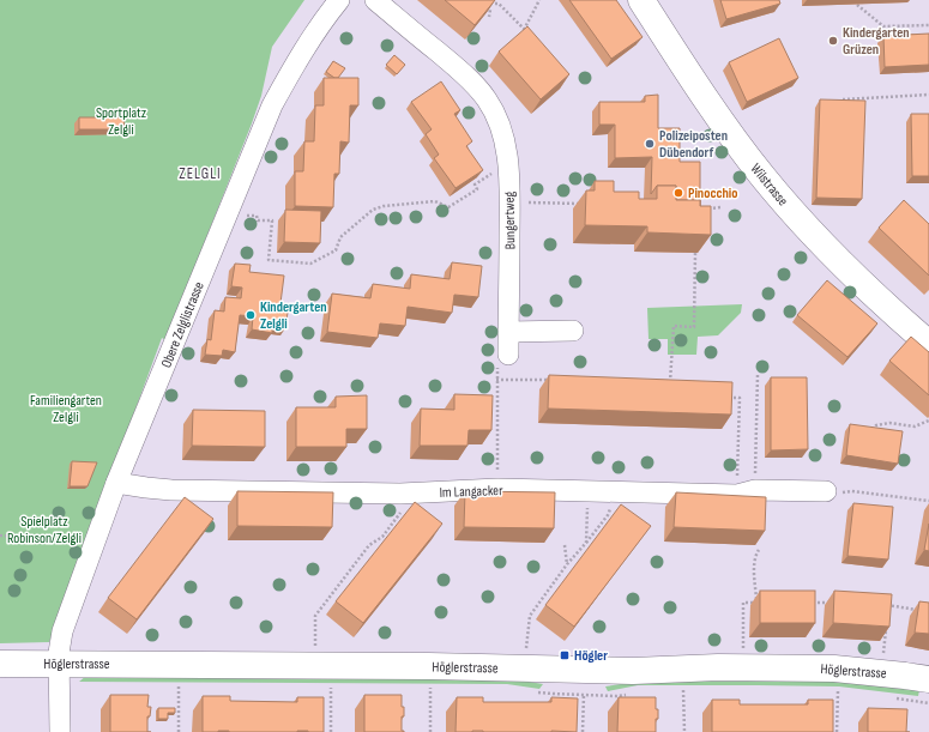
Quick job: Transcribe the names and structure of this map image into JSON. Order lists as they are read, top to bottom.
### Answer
{
  "streets": {
    "main road": ["Wilstrasse", "Höglerstrasse"],
    "street": ["Bungertweg", "Obere Zelglistrasse", "Im Langacker"]
  },
  "crossings": [
    ["Obere Zelglistrasse", "Im Langacker"],
    ["Obere Zelglistrasse", "Höglerstrasse"]
  ],
  "districts": ["ZELGLI"],
  "parks": ["Sportplatz Zelgli", "Familiengarten Zelgli", "Spielplatz Robinson/Zelgli"],
  "places": {
    "other": [
      "Kindergarten Grüzen",
      "Polizeiposten Dübendorf",
      "Pinocchio",
      "Kindergarten Zelgli"
    ],
    "transit": ["Högler"]
  }
}
